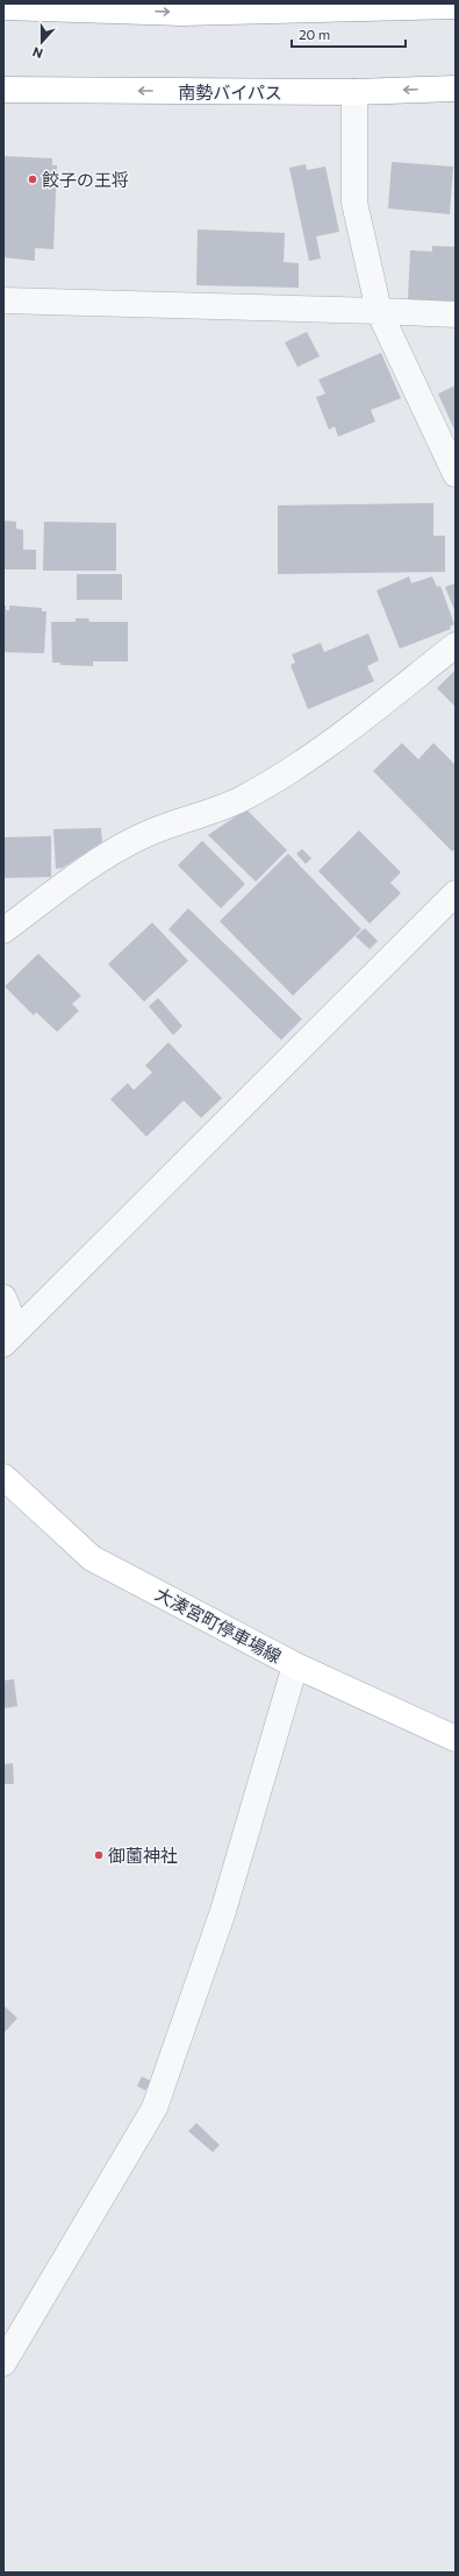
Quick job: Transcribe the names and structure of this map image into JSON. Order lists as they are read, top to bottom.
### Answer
{
  "streets": {
    "main road": ["南勢バイパス", "大湊宮町停車場線"]
  },
  "places": ["餃子の王将", "御薗神社"],
  "scale_bar": "20 m",
  "north": "bottom"
}
